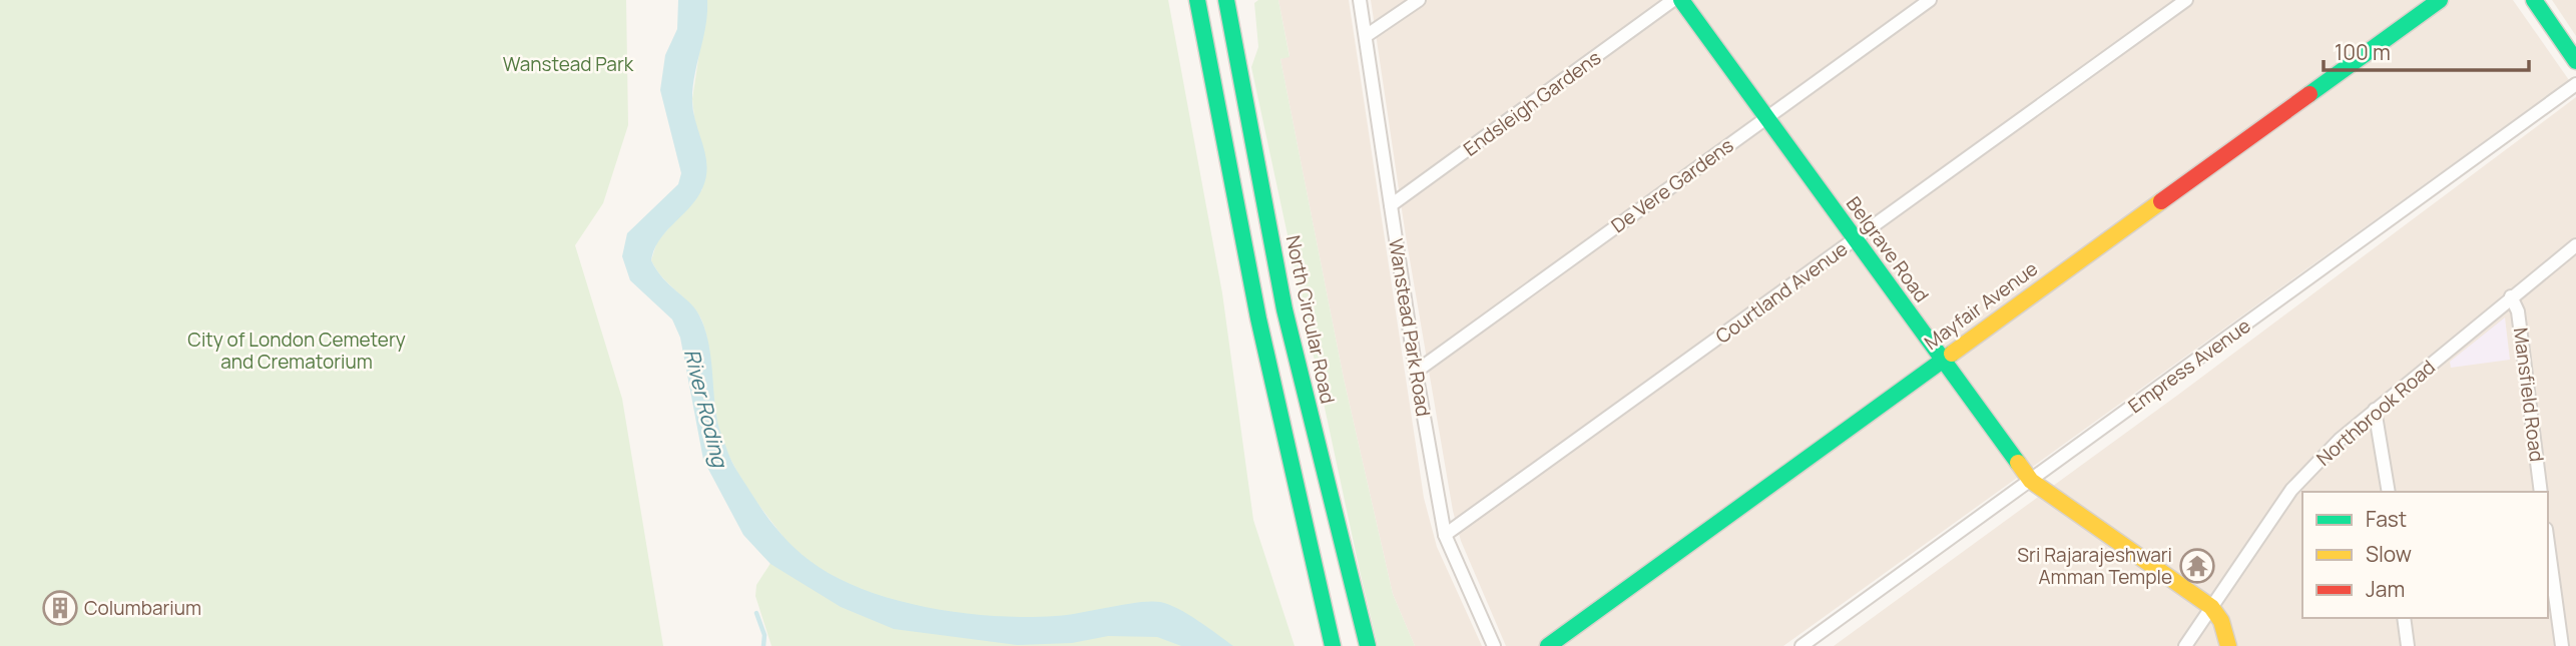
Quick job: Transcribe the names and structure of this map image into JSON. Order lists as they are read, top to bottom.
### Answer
{
  "streets": {
    "main road": ["Belgrave Road", "Mayfair Avenue", "North Circular Road"],
    "street": [
      "Endsleigh Gardens",
      "De Vere Gardens",
      "Courtland Avenue",
      "Wanstead Park Road",
      "Empress Avenue",
      "Mansfield Road",
      "Northbrook Road"
    ]
  },
  "crossings": [
    ["Endsleigh Gardens", "Wanstead Park Road"],
    ["De Vere Gardens", "Belgrave Road"],
    ["De Vere Gardens", "Wanstead Park Road"],
    ["Belgrave Road", "Courtland Avenue"],
    ["Belgrave Road", "Mayfair Avenue"],
    ["Belgrave Road", "Empress Avenue"],
    ["Belgrave Road", "Northbrook Road"],
    ["Courtland Avenue", "Wanstead Park Road"],
    ["Mansfield Road", "Northbrook Road"]
  ],
  "water": ["River Roding"],
  "parks": ["Wanstead Park", "City of London Cemetery and Crematorium"],
  "places": {
    "temple": ["Sri Rajarajeshwari Amman Temple"],
    "building": ["Columbarium"]
  },
  "legend": ["Fast", "Slow", "Jam"],
  "scale_bar": "100 m"
}
